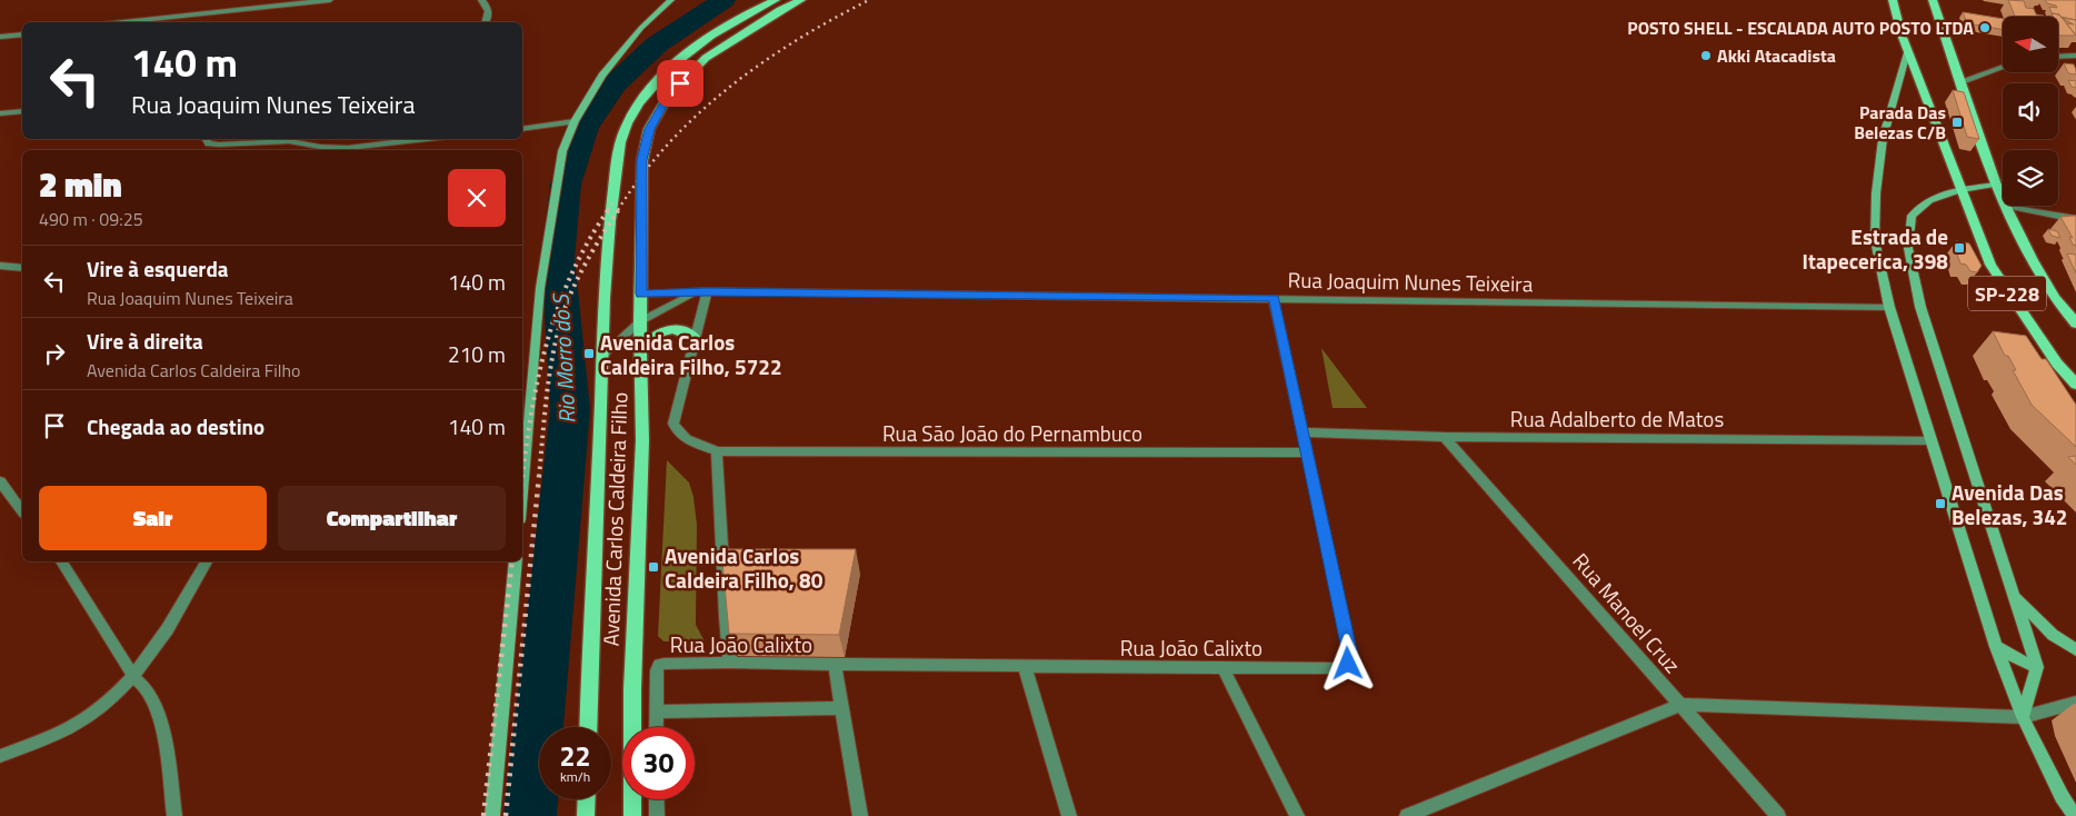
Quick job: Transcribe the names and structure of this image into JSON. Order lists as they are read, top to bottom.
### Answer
{
  "streets": {
    "main road": ["SP-228", "Avenida Carlos Caldeira Filho"],
    "street": [
      "Rua Joaquim Nunes Teixeira",
      "Rua Adalberto de Matos",
      "Rua São João do Pernambuco",
      "Rua Manoel Cruz",
      "Rua João Calixto"
    ]
  },
  "crossings": [
    ["Rua Joaquim Nunes Teixeira", "Avenida Carlos Caldeira Filho"],
    ["Rua Joaquim Nunes Teixeira", "Rua João Calixto"],
    ["Rua Adalberto de Matos", "Rua Manoel Cruz"],
    ["Rua Adalberto de Matos", "Rua João Calixto"],
    ["Rua São João do Pernambuco", "Rua João Calixto"]
  ],
  "water": ["Rio Morro do S"],
  "places": {
    "other": ["POSTO SHELL - ESCALADA AUTO POSTO LTDA", "Akki Atacadista"],
    "transit": [
      "Parada Das Belezas C/B",
      "Estrada de Itapecerica, 398",
      "Avenida Carlos Caldeira Filho, 5722",
      "Avenida Das Belezas, 342",
      "Avenida Carlos Caldeira Filho, 80"
    ]
  },
  "north": "left",
  "page": {
    "turn": ["140 m", "Rua Joaquim Nunes Teixeira"],
    "heading": ["2 min", "490 m · 09:25"],
    "list": [
      {
        "name": "Vire à esquerda",
        "note": "Rua Joaquim Nunes Teixeira",
        "value": "140 m"
      },
      {
        "name": "Vire à direita",
        "note": "Avenida Carlos Caldeira Filho",
        "value": "210 m"
      },
      {
        "name": "Chegada ao destino",
        "value": "140 m"
      }
    ],
    "buttons": ["Sair", "Compartilhar"],
    "speed": "22 km/h",
    "limit": "30"
  }
}
